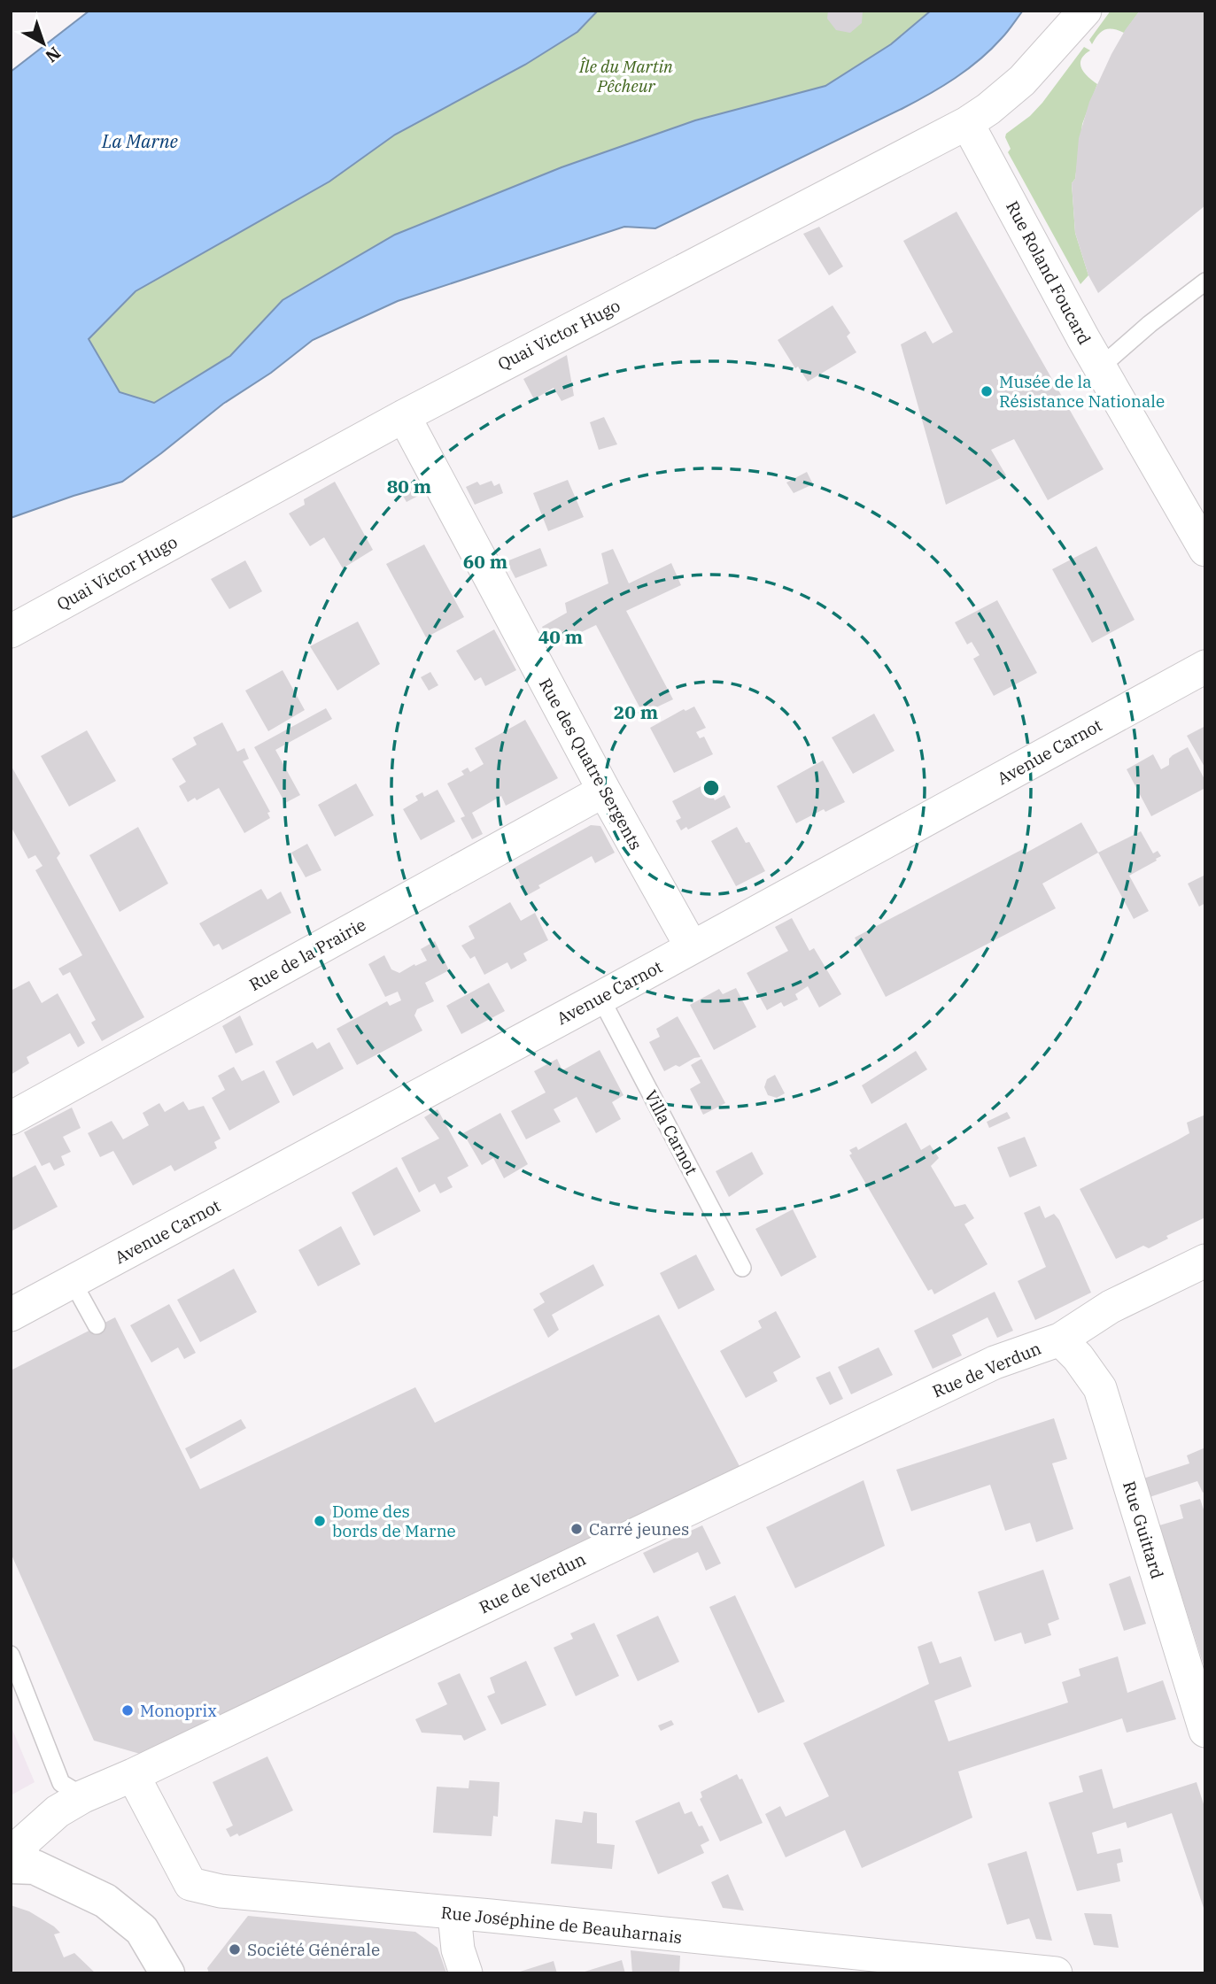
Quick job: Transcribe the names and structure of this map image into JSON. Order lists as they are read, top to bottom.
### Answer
{
  "streets": {
    "street": [
      "Rue Roland Foucard",
      "Quai Victor Hugo",
      "Avenue Carnot",
      "Rue des Quatre Sergents",
      "Rue de la Prairie",
      "Rue de Verdun",
      "Rue Guittard",
      "Rue Joséphine de Beauharnais"
    ],
    "lane": ["Villa Carnot"]
  },
  "crossings": [
    ["Rue Roland Foucard", "Quai Victor Hugo"],
    ["Quai Victor Hugo", "Rue des Quatre Sergents"],
    ["Avenue Carnot", "Rue des Quatre Sergents"],
    ["Avenue Carnot", "Villa Carnot"],
    ["Rue des Quatre Sergents", "Rue de la Prairie"],
    ["Rue de Verdun", "Rue Guittard"],
    ["Rue de Verdun", "Rue Joséphine de Beauharnais"]
  ],
  "water": ["La Marne"],
  "parks": ["Île du Martin Pêcheur"],
  "places": [
    "Musée de la Résistance Nationale",
    "Dome des bords de Marne",
    "Carré jeunes",
    "Monoprix",
    "Société Générale"
  ],
  "north": "bottom right",
  "rings": [
    "80 m",
    "60 m",
    "40 m",
    "20 m"
  ]
}
